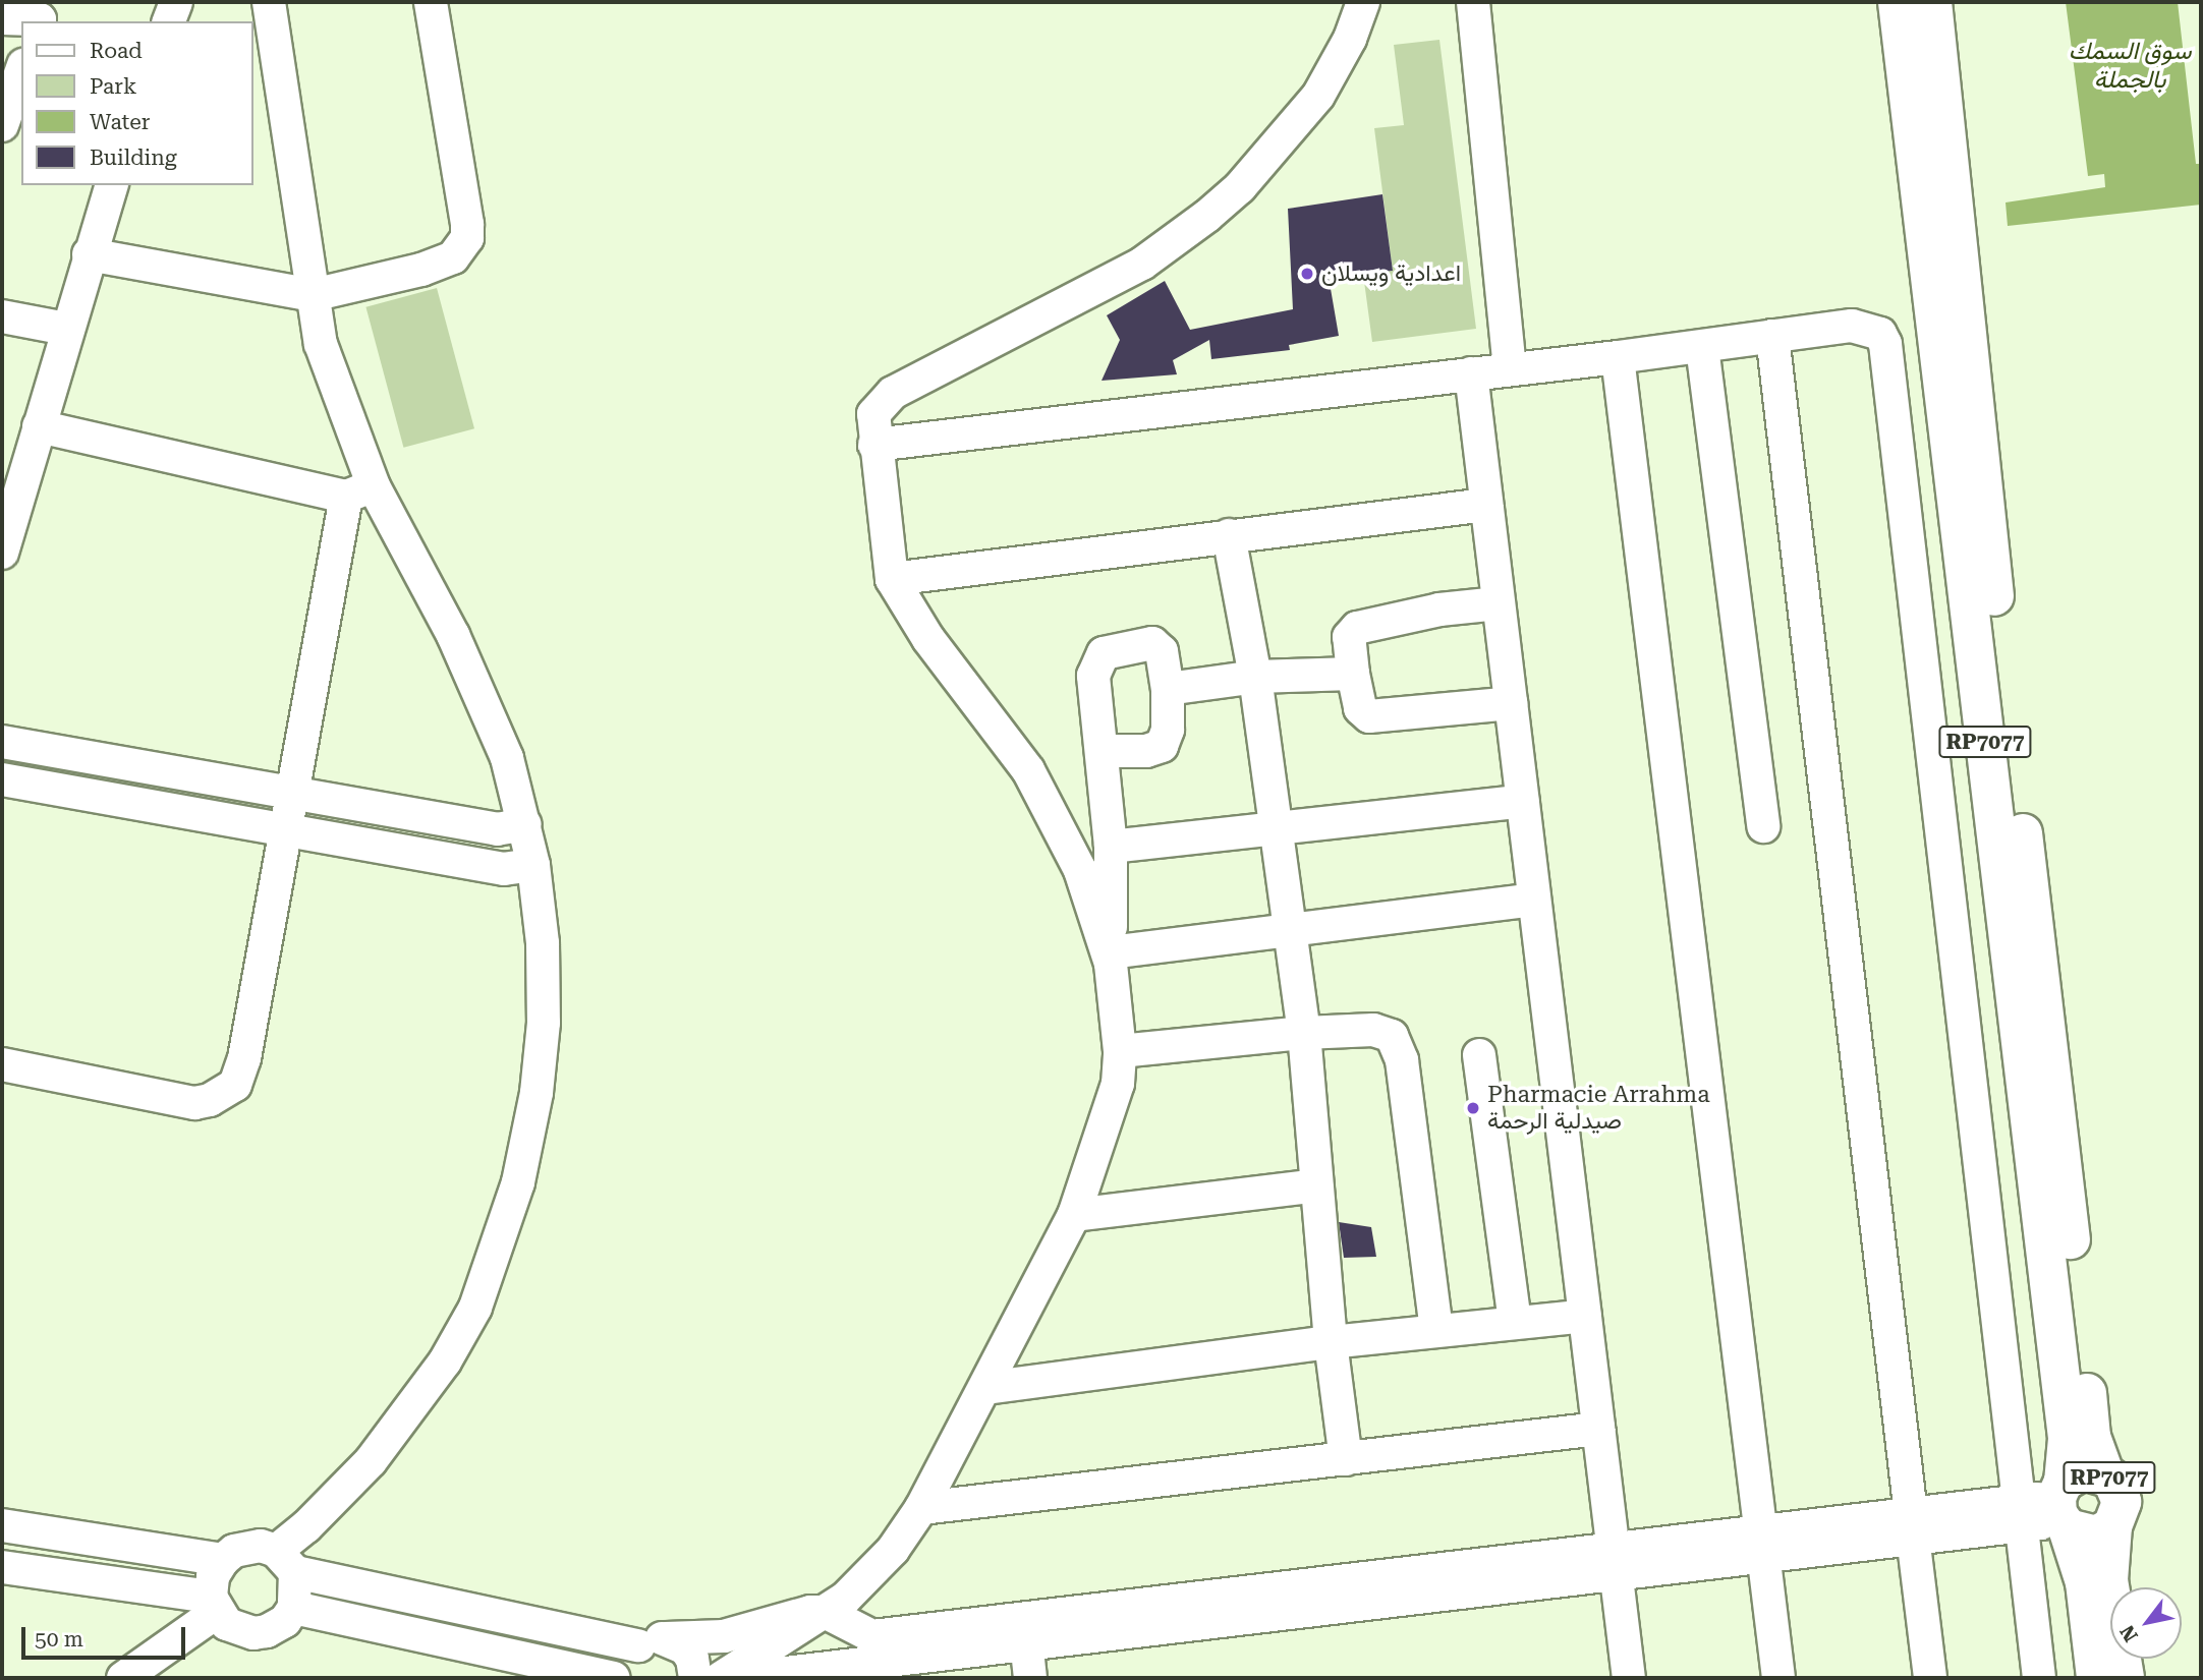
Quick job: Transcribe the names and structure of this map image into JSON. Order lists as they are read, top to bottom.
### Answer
{
  "streets": {
    "main road": ["RP7077"]
  },
  "water": ["سوق السمك بالجملة"],
  "places": ["اعدادية ويسلان", "Pharmacie Arrahma صيدلية الرحمة"],
  "legend": [
    "Road",
    "Park",
    "Water",
    "Building"
  ],
  "scale_bar": "50 m",
  "north": "bottom left"
}
